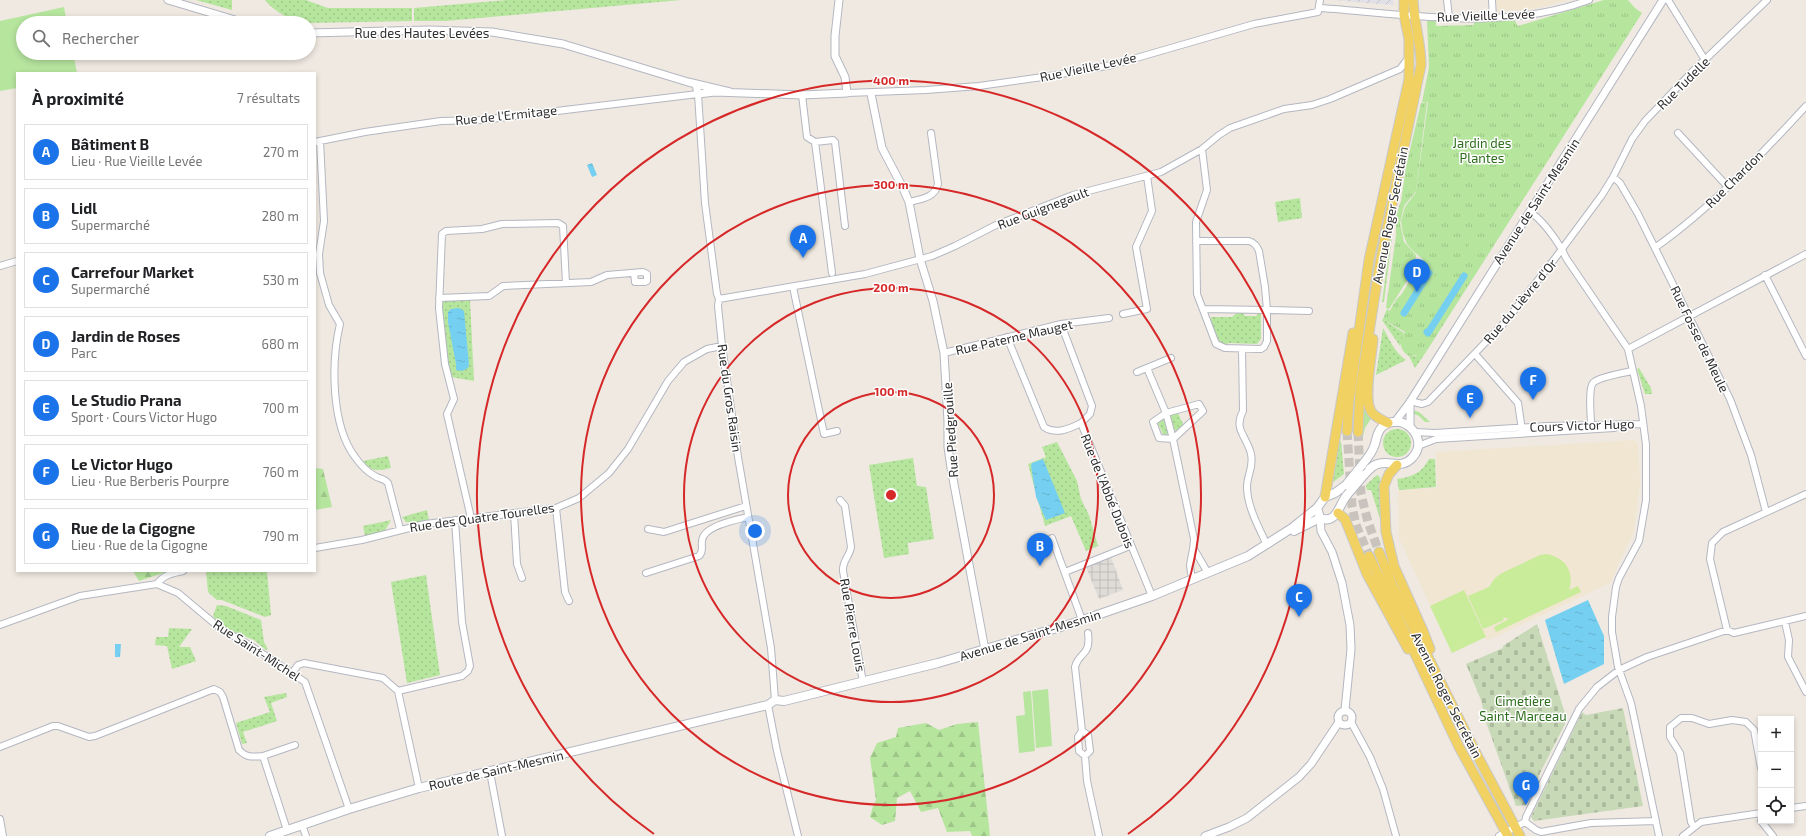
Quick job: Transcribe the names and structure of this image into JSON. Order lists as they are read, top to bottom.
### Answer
{
  "streets": {
    "main road": ["Avenue de Saint-Mesmin", "Avenue Roger Secrétain", "Route de Saint-Mesmin"],
    "street": [
      "Rue Vieille Levée",
      "Rue des Hautes Levées",
      "Rue Tudelle",
      "Rue de l'Ermitage",
      "Rue Chardon",
      "Rue Guignegault",
      "Rue du Lièvre d'Or",
      "Rue Paterne Mauget",
      "Rue Fosse de Meule",
      "Rue du Gros Raisin",
      "Cours Victor Hugo",
      "Rue Piedgrouille",
      "Rue de l'Abbé Dubois",
      "Rue des Quatre Tourelles",
      "Rue Pierre Louis",
      "Rue Saint-Michel"
    ]
  },
  "crossings": [
    ["Rue Vieille Levée", "Rue des Hautes Levées"],
    ["Rue Vieille Levée", "Rue de l'Ermitage"],
    ["Rue Vieille Levée", "Avenue Roger Secrétain"],
    ["Rue Vieille Levée", "Rue du Gros Raisin"],
    ["Rue Vieille Levée", "Rue Piedgrouille"],
    ["Rue Tudelle", "Rue du Lièvre d'Or"],
    ["Rue Tudelle", "Rue Fosse de Meule"],
    ["Rue de l'Ermitage", "Rue du Gros Raisin"],
    ["Rue Chardon", "Rue Fosse de Meule"],
    ["Avenue de Saint-Mesmin", "Rue du Lièvre d'Or"],
    ["Avenue de Saint-Mesmin", "Rue du Gros Raisin"],
    ["Avenue de Saint-Mesmin", "Rue Piedgrouille"],
    ["Avenue de Saint-Mesmin", "Rue de l'Abbé Dubois"],
    ["Avenue de Saint-Mesmin", "Rue Pierre Louis"],
    ["Rue Guignegault", "Avenue Roger Secrétain"],
    ["Rue Guignegault", "Rue du Gros Raisin"],
    ["Rue Guignegault", "Rue Piedgrouille"],
    ["Rue du Lièvre d'Or", "Rue Fosse de Meule"],
    ["Rue Paterne Mauget", "Rue Piedgrouille"],
    ["Rue Paterne Mauget", "Rue de l'Abbé Dubois"],
    ["Rue du Gros Raisin", "Rue des Quatre Tourelles"],
    ["Rue Saint-Michel", "Route de Saint-Mesmin"]
  ],
  "parks": ["Jardin des Plantes", "Cimetière Saint-Marceau"],
  "page": {
    "search": "Rechercher",
    "heading": ["À proximité", "7 résultats"],
    "list": [
      {
        "mark": "A",
        "name": "Bâtiment B",
        "note": "Lieu · Rue Vieille Levée",
        "value": "270 m"
      },
      {
        "mark": "B",
        "name": "Lidl",
        "note": "Supermarché",
        "value": "280 m"
      },
      {
        "mark": "C",
        "name": "Carrefour Market",
        "note": "Supermarché",
        "value": "530 m"
      },
      {
        "mark": "D",
        "name": "Jardin de Roses",
        "note": "Parc",
        "value": "680 m"
      },
      {
        "mark": "E",
        "name": "Le Studio Prana",
        "note": "Sport · Cours Victor Hugo",
        "value": "700 m"
      },
      {
        "mark": "F",
        "name": "Le Victor Hugo",
        "note": "Lieu · Rue Berberis Pourpre",
        "value": "760 m"
      },
      {
        "mark": "G",
        "name": "Rue de la Cigogne",
        "note": "Lieu · Rue de la Cigogne",
        "value": "790 m"
      }
    ],
    "pins": [
      "A",
      "D",
      "F",
      "E",
      "B",
      "C",
      "G"
    ],
    "map_buttons": ["+", "−"]
  },
  "rings": [
    "400 m",
    "300 m",
    "200 m",
    "100 m"
  ]
}
